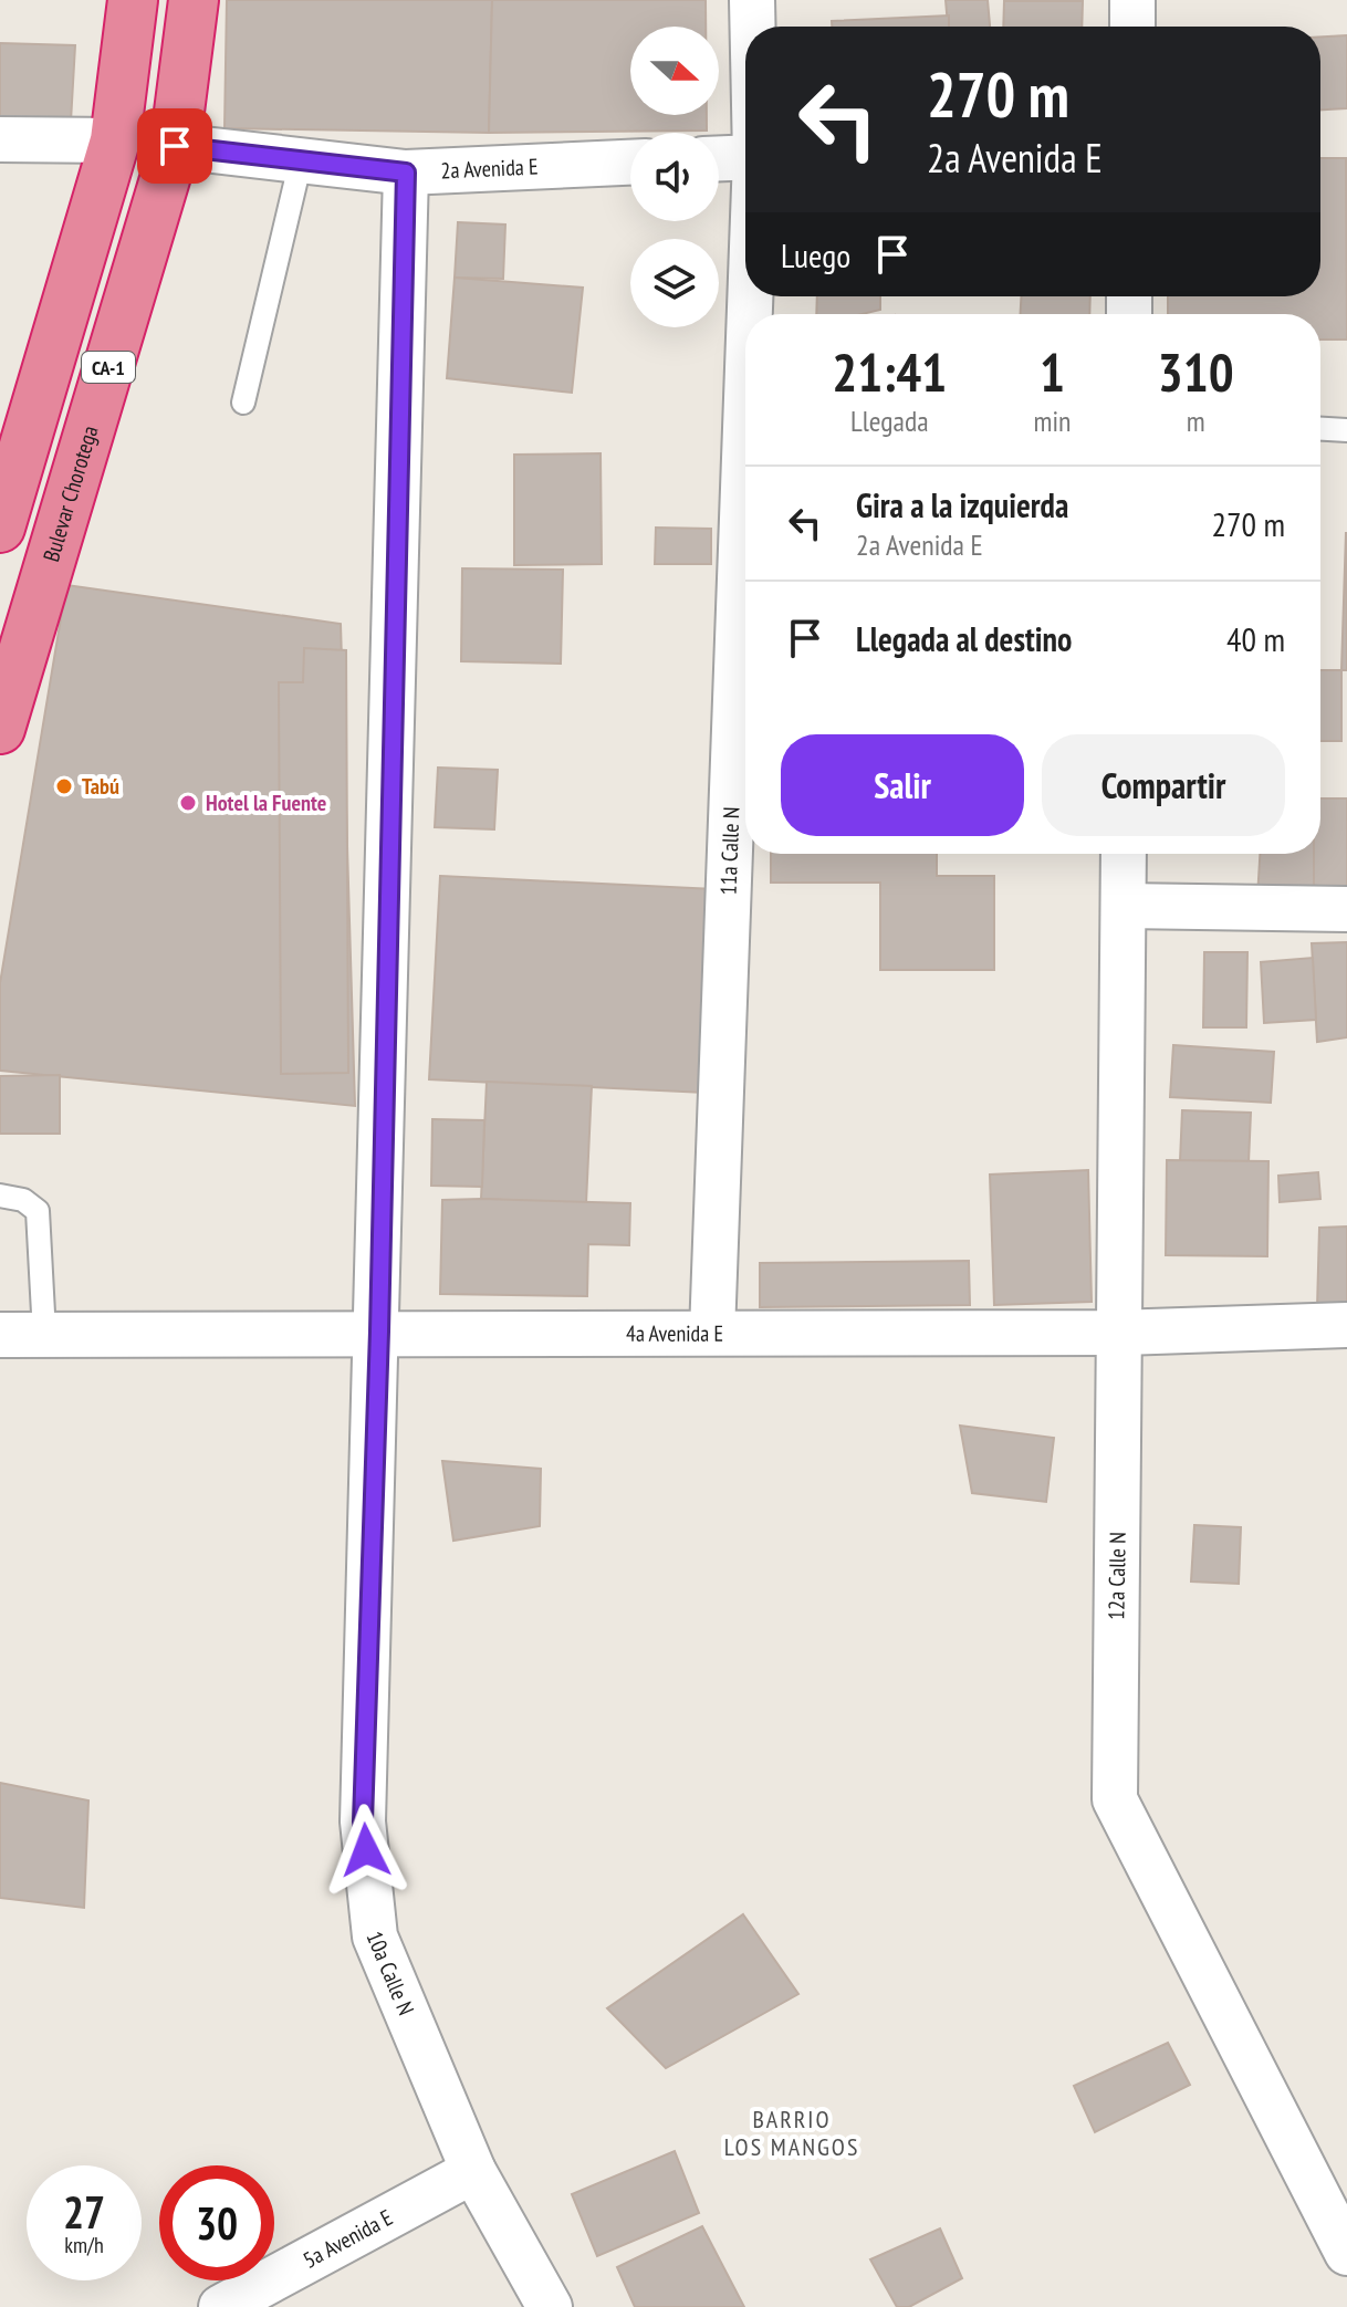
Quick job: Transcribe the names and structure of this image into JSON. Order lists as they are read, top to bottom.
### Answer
{
  "streets": {
    "highway": ["CA-1", "Bulevar Chorotega"],
    "street": [
      "2a Avenida E",
      "11a Calle N",
      "4a Avenida E",
      "12a Calle N",
      "10a Calle N",
      "5a Avenida E"
    ]
  },
  "crossings": [
    ["2a Avenida E", "Bulevar Chorotega"],
    ["2a Avenida E", "10a Calle N"],
    ["11a Calle N", "4a Avenida E"],
    ["4a Avenida E", "12a Calle N"],
    ["4a Avenida E", "10a Calle N"],
    ["10a Calle N", "5a Avenida E"]
  ],
  "districts": ["BARRIO LOS MANGOS"],
  "places": ["Tabú", "Hotel la Fuente"],
  "north": "right",
  "page": {
    "turn": ["270 m", "2a Avenida E"],
    "then": "Luego",
    "eta": [
      "21:41",
      "Llegada",
      "1",
      "min",
      "310",
      "m"
    ],
    "list": [
      {
        "name": "Gira a la izquierda",
        "note": "2a Avenida E",
        "value": "270 m"
      },
      {
        "name": "Llegada al destino",
        "value": "40 m"
      }
    ],
    "buttons": ["Salir", "Compartir"],
    "speed": "27 km/h",
    "limit": "30"
  }
}
